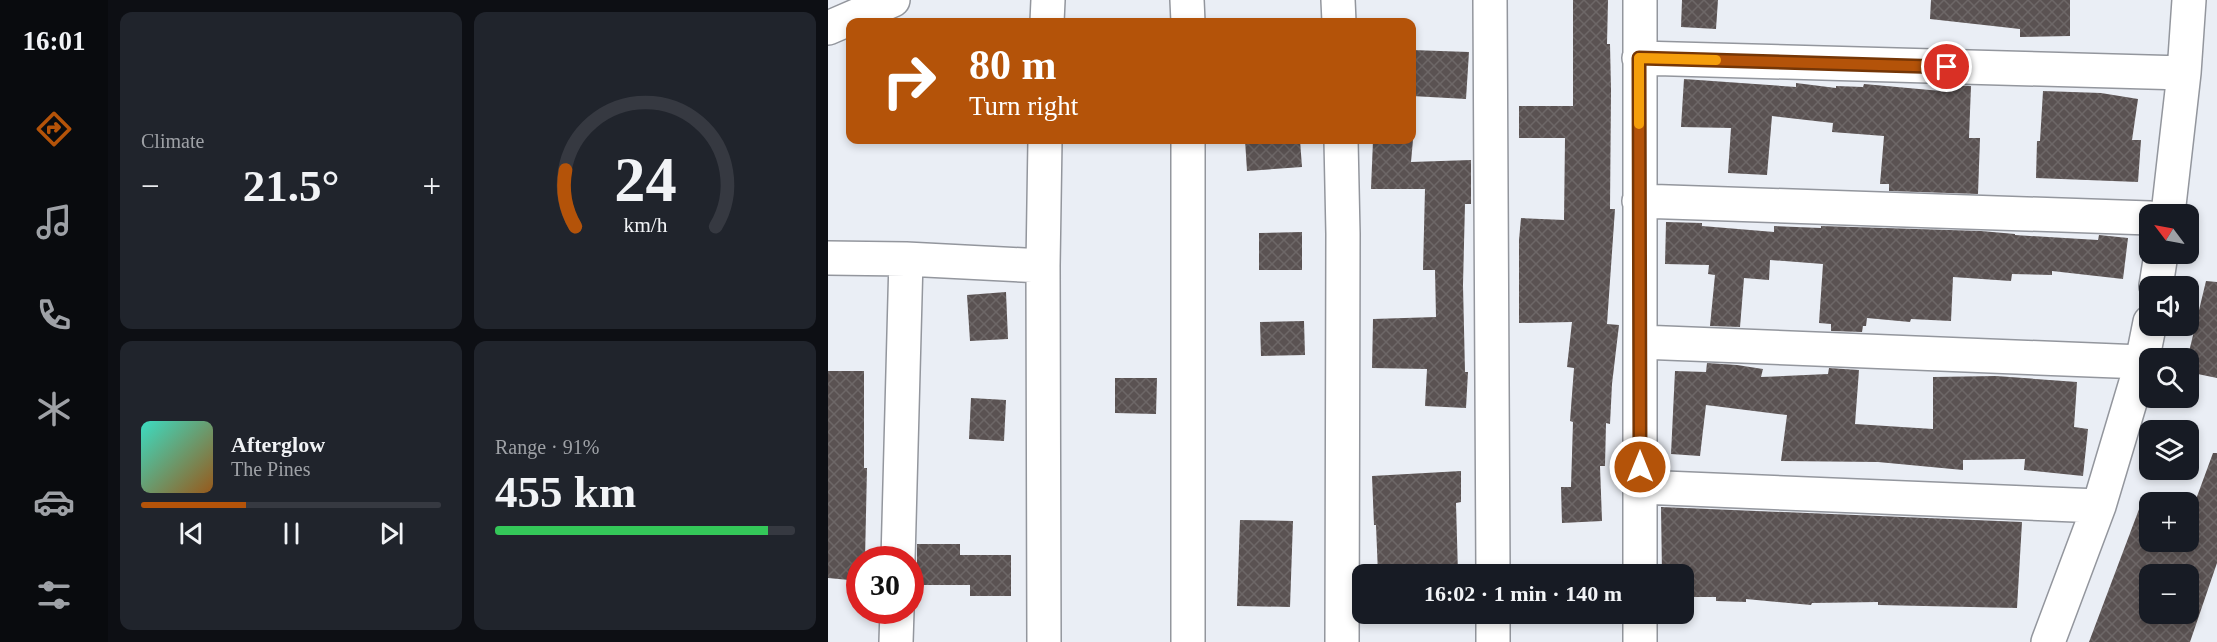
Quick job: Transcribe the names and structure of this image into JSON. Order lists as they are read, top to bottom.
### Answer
{
  "north": "top left",
  "page": {
    "tabs": "16:01",
    "tile": [
      "Climate",
      ["Range · 91%", "455 km"]
    ],
    "turn": ["80 m", "Turn right"],
    "heat": ["−", "21.5°", "+"],
    "map_buttons": ["+", "−"],
    "song": ["Afterglow", "The Pines"],
    "limit": "30",
    "trip": "16:02 · 1 min · 140 m",
    "gauge": ["24", "km/h"]
  }
}
